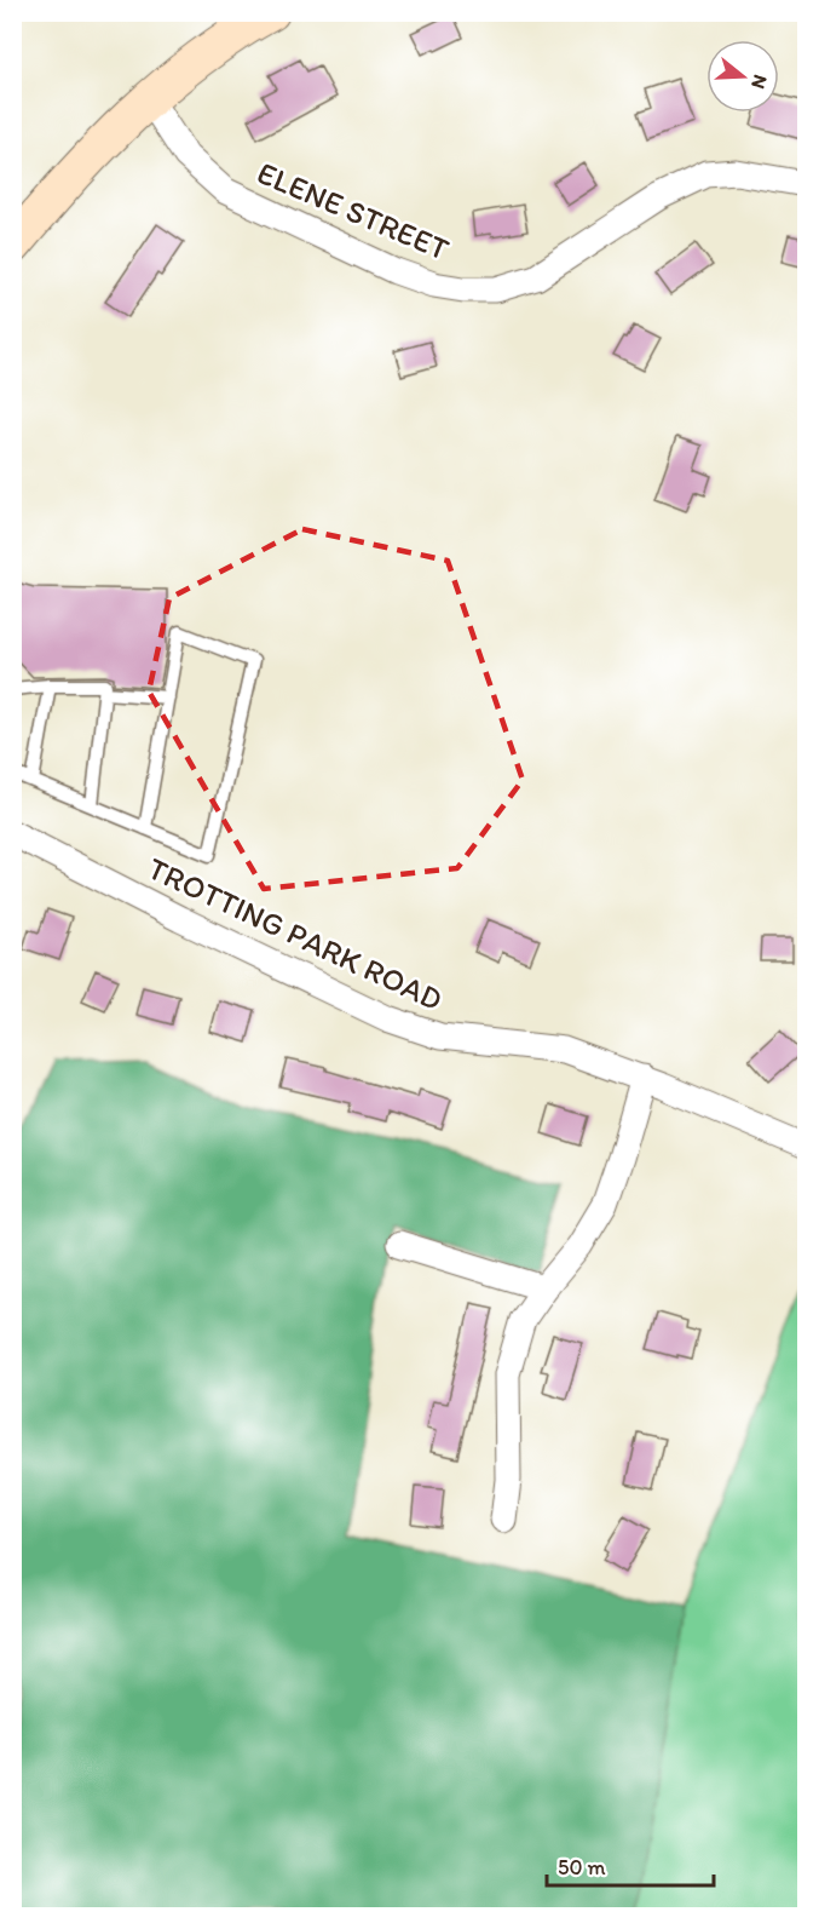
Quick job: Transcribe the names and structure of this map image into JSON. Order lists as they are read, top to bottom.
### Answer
{
  "streets": {
    "street": ["ELENE STREET", "TROTTING PARK ROAD"]
  },
  "scale_bar": "50 m",
  "north": "right"
}
